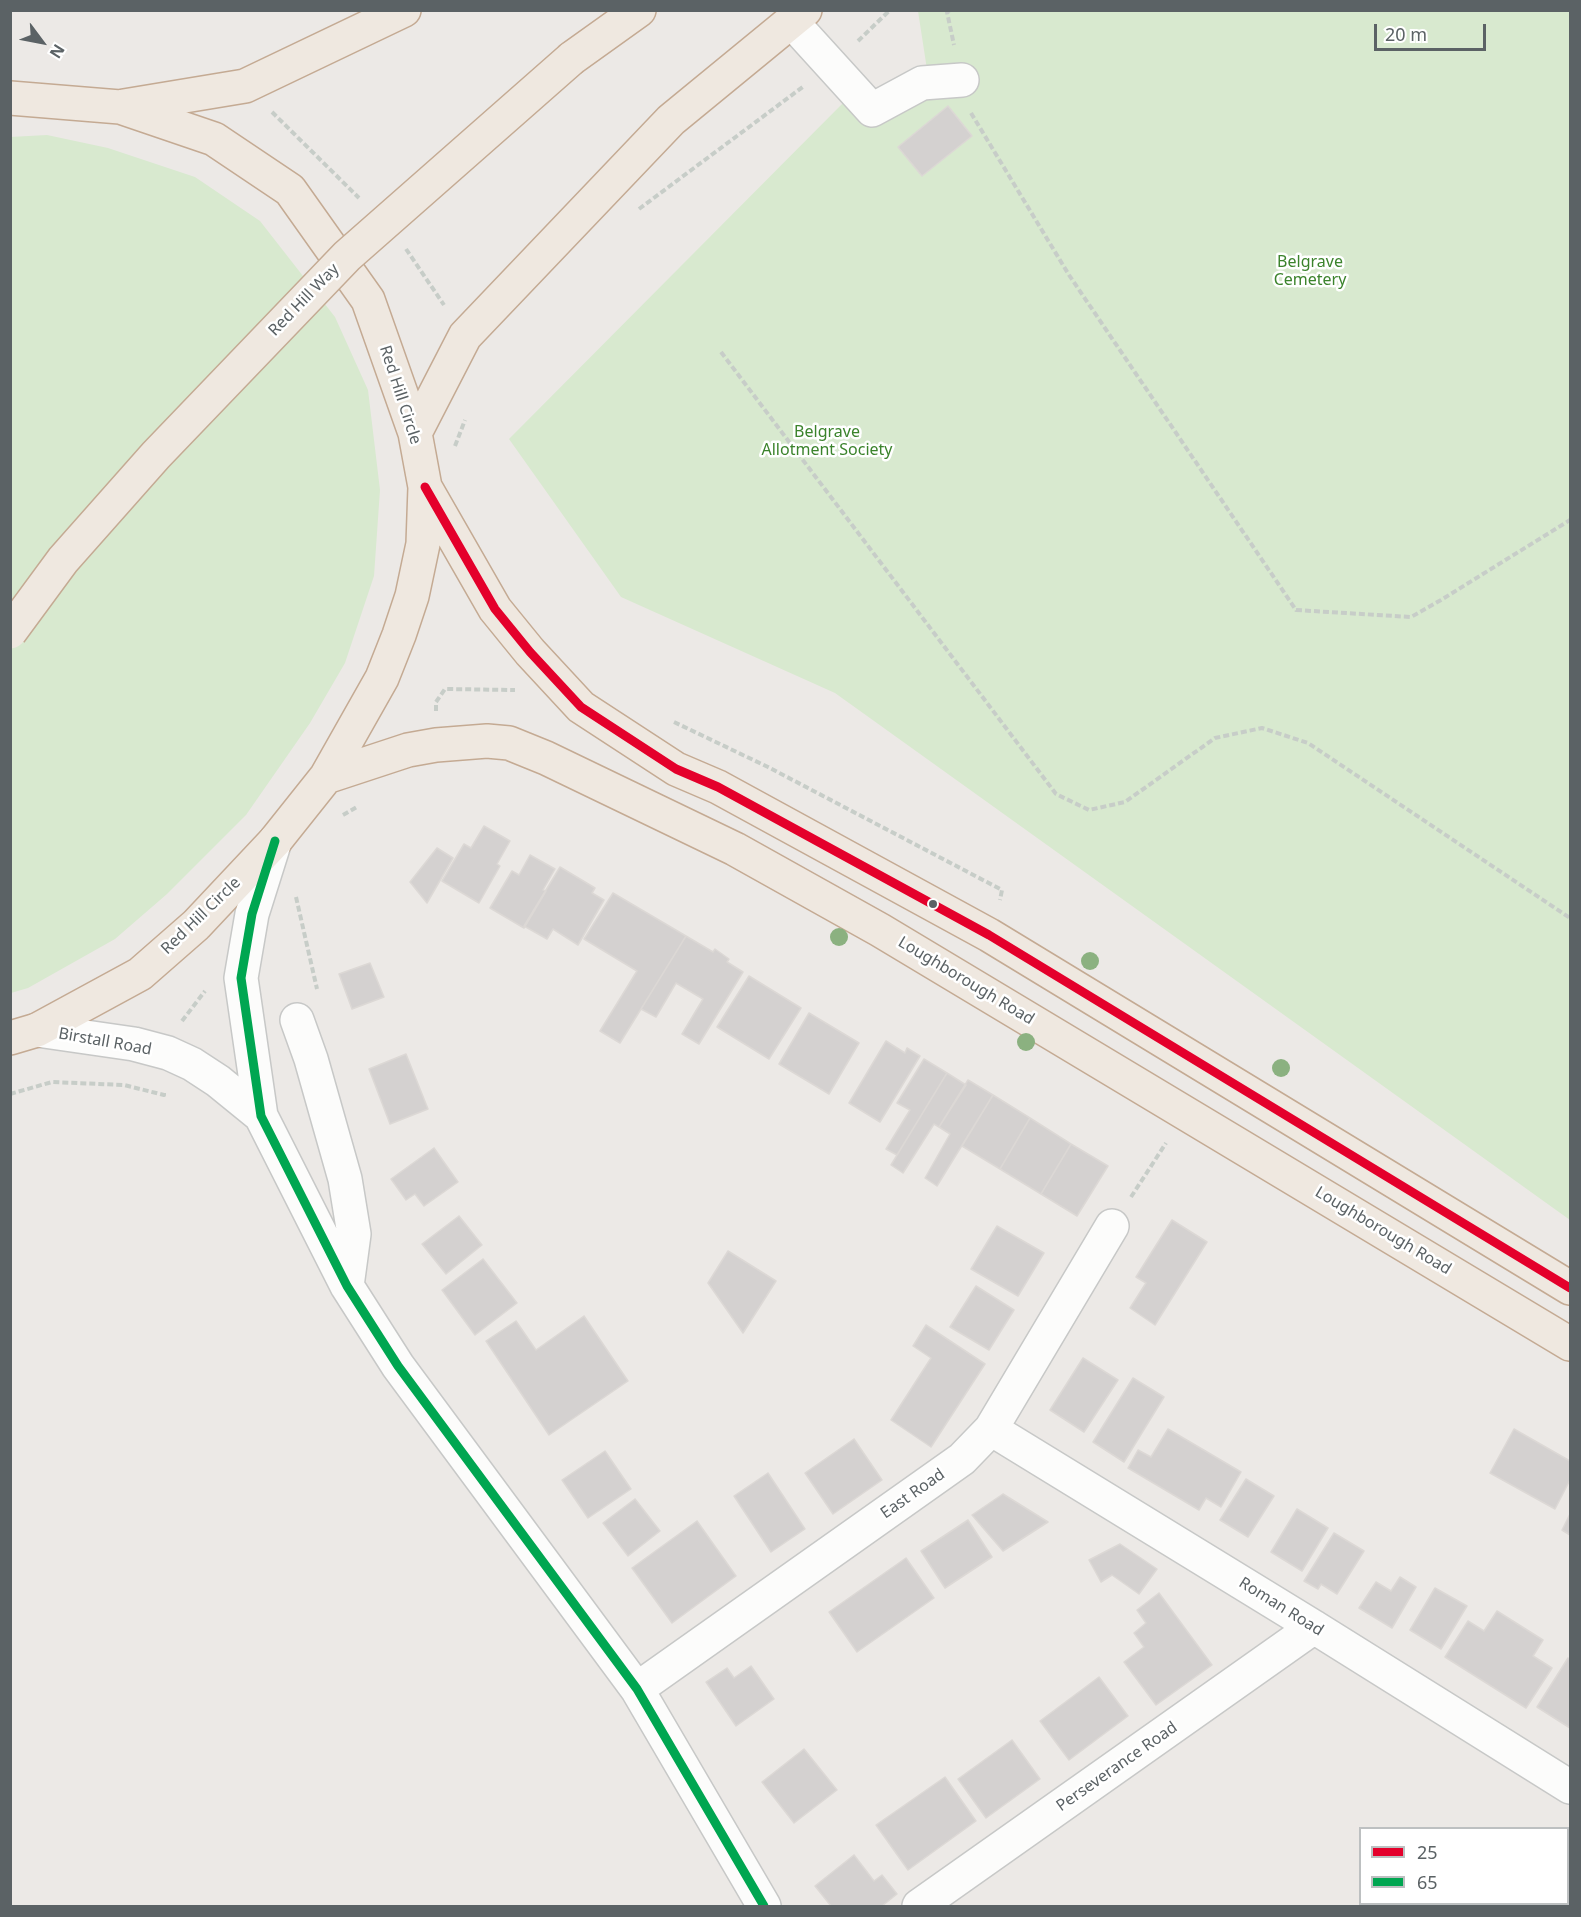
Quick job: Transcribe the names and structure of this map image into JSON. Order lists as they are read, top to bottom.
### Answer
{
  "streets": {
    "highway": ["Red Hill Way", "Red Hill Circle", "Loughborough Road"],
    "street": [
      "Birstall Road",
      "East Road",
      "Roman Road",
      "Perseverance Road"
    ]
  },
  "crossings": [
    ["Red Hill Circle", "Loughborough Road"],
    ["Red Hill Circle", "Birstall Road"],
    ["Birstall Road", "East Road"],
    ["East Road", "Roman Road"],
    ["Roman Road", "Perseverance Road"]
  ],
  "parks": ["Belgrave Cemetery", "Belgrave Allotment Society"],
  "lines": ["transit line 25", "transit line 65"],
  "legend": ["25", "65"],
  "scale_bar": "20 m",
  "north": "bottom right"
}
